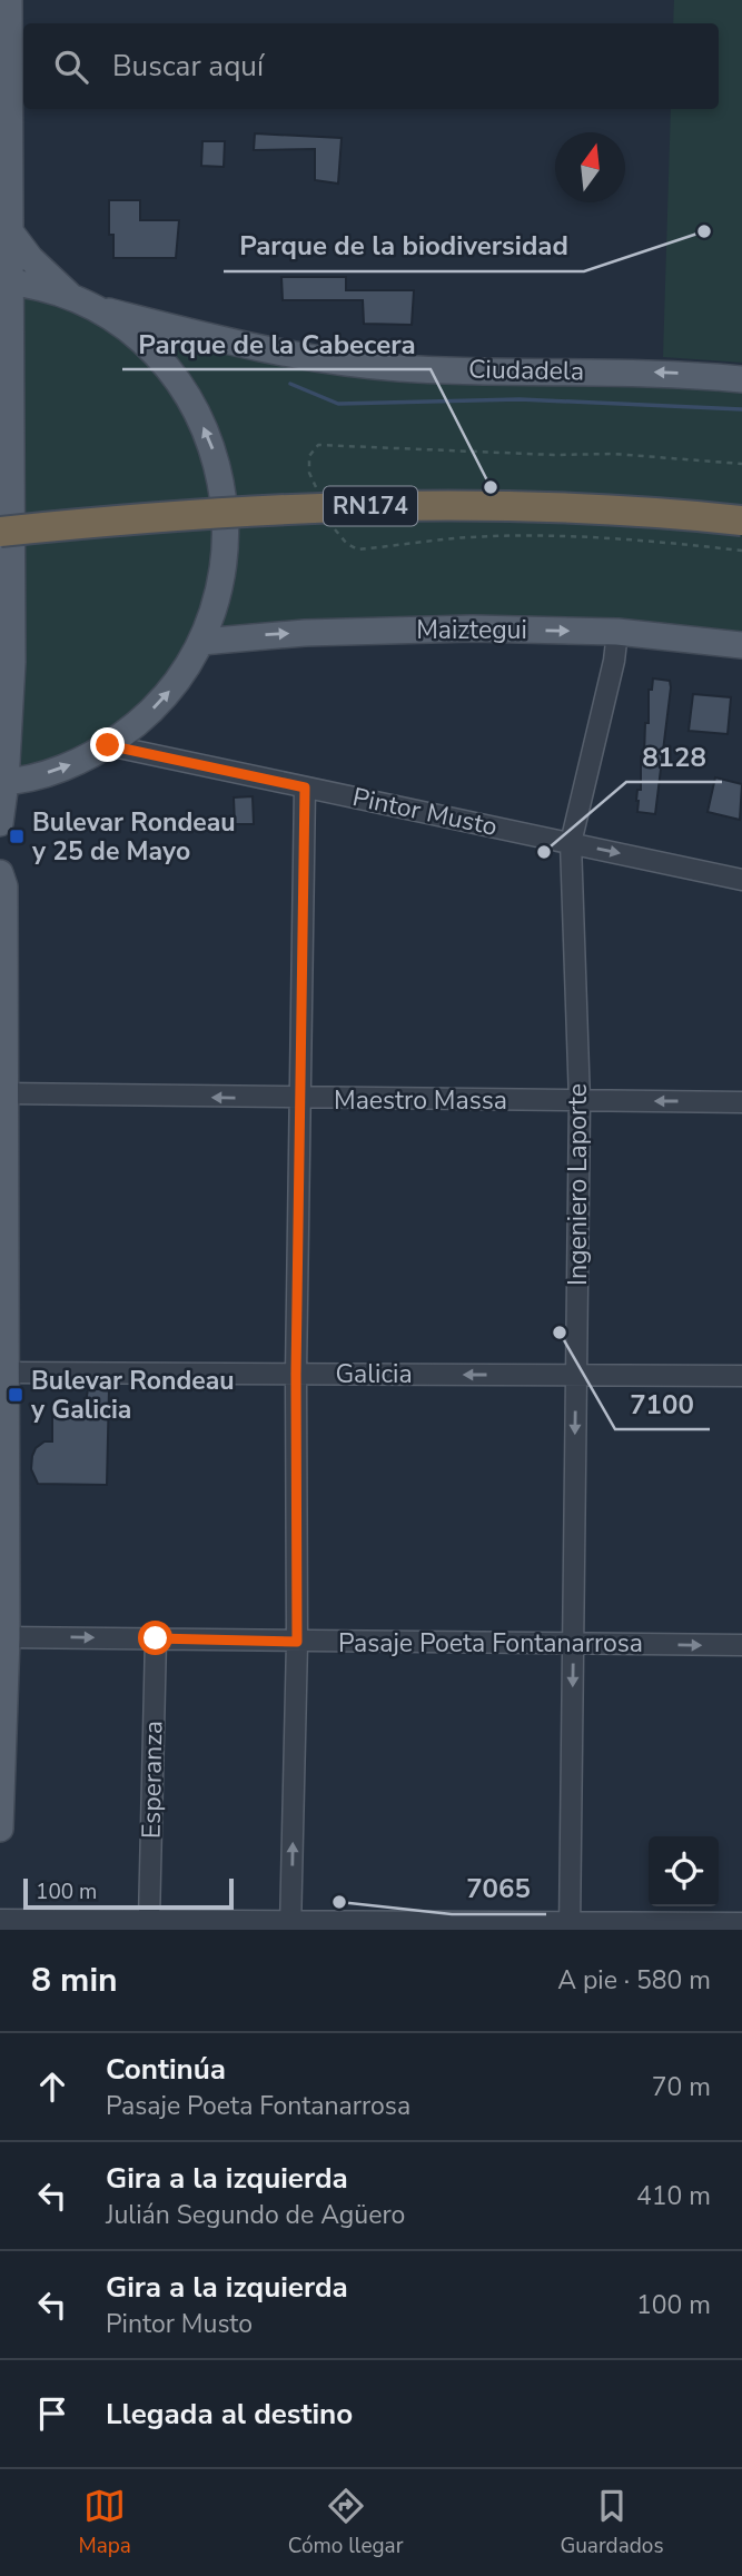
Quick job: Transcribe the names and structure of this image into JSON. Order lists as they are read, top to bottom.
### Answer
{
  "streets": {
    "highway": ["RN174"],
    "main road": ["Ciudadela", "Maiztegui"],
    "street": [
      "Pintor Musto",
      "Maestro Massa",
      "Ingeniero Laporte",
      "Galicia",
      "Pasaje Poeta Fontanarrosa",
      "Esperanza"
    ]
  },
  "crossings": [
    ["Maiztegui", "Ingeniero Laporte"],
    ["Pintor Musto", "Ingeniero Laporte"],
    ["Maestro Massa", "Ingeniero Laporte"],
    ["Ingeniero Laporte", "Galicia"],
    ["Ingeniero Laporte", "Pasaje Poeta Fontanarrosa"],
    ["Pasaje Poeta Fontanarrosa", "Esperanza"]
  ],
  "one_way": [
    "Ciudadela",
    "Maiztegui",
    "Maestro Massa",
    "Ingeniero Laporte",
    "Galicia",
    "Pasaje Poeta Fontanarrosa"
  ],
  "places": {
    "other": [
      "Parque de la biodiversidad",
      "Parque de la Cabecera",
      "8128",
      "7100",
      "7065"
    ],
    "transit": ["Bulevar Rondeau y 25 de Mayo", "Bulevar Rondeau y Galicia"]
  },
  "scale_bar": "100 m",
  "north": "top",
  "page": {
    "search": "Buscar aquí",
    "scale": "100 m",
    "heading": ["8 min", "A pie · 580 m"],
    "list": [
      ["Continúa", "Pasaje Poeta Fontanarrosa", "70 m"],
      ["Gira a la izquierda", "Julián Segundo de Agüero", "410 m"],
      ["Gira a la izquierda", "Pintor Musto", "100 m"],
      "Llegada al destino"
    ],
    "nav": ["Mapa", "Cómo llegar", "Guardados"]
  }
}
